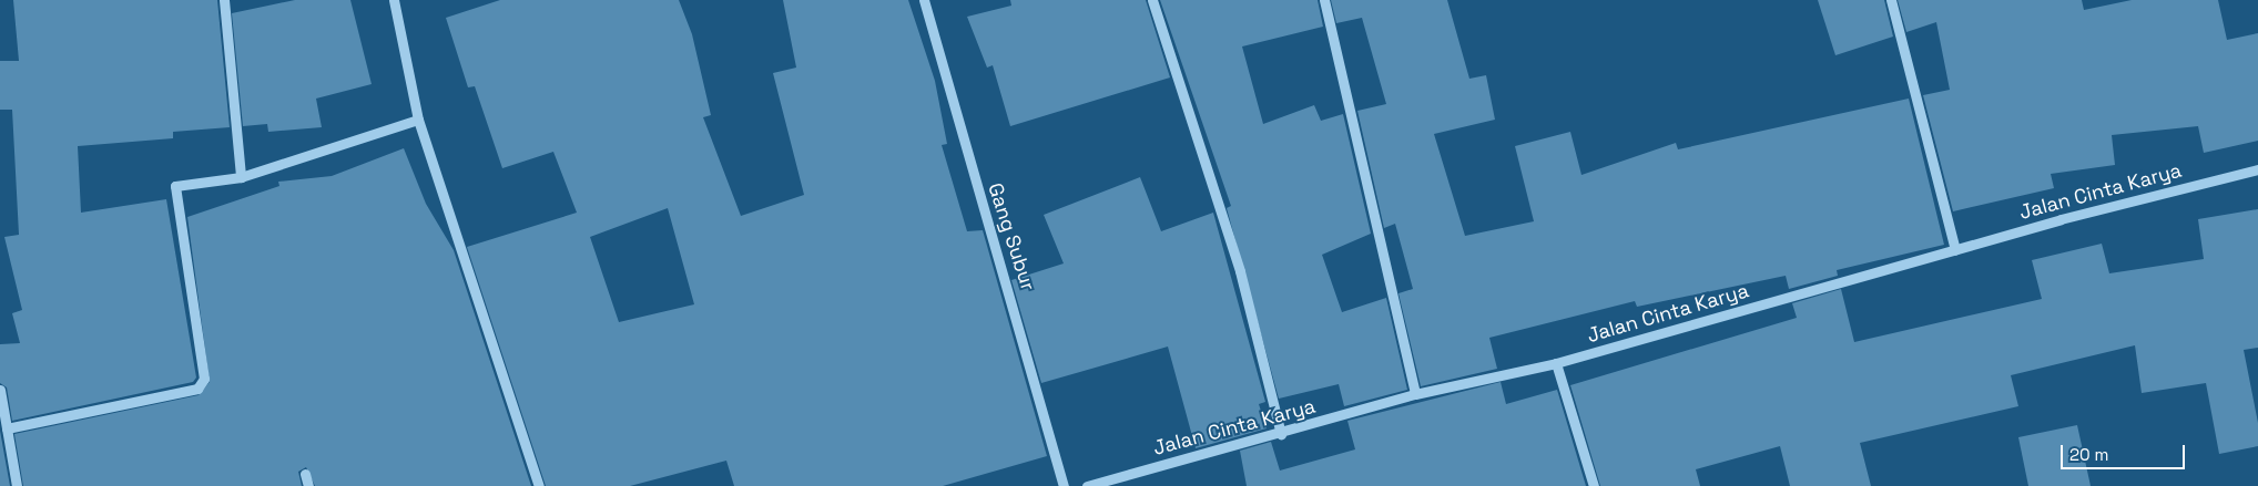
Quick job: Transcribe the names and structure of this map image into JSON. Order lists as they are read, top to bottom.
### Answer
{
  "streets": {
    "street": ["Jalan Cinta Karya", "Gang Subur"]
  },
  "scale_bar": "20 m"
}
